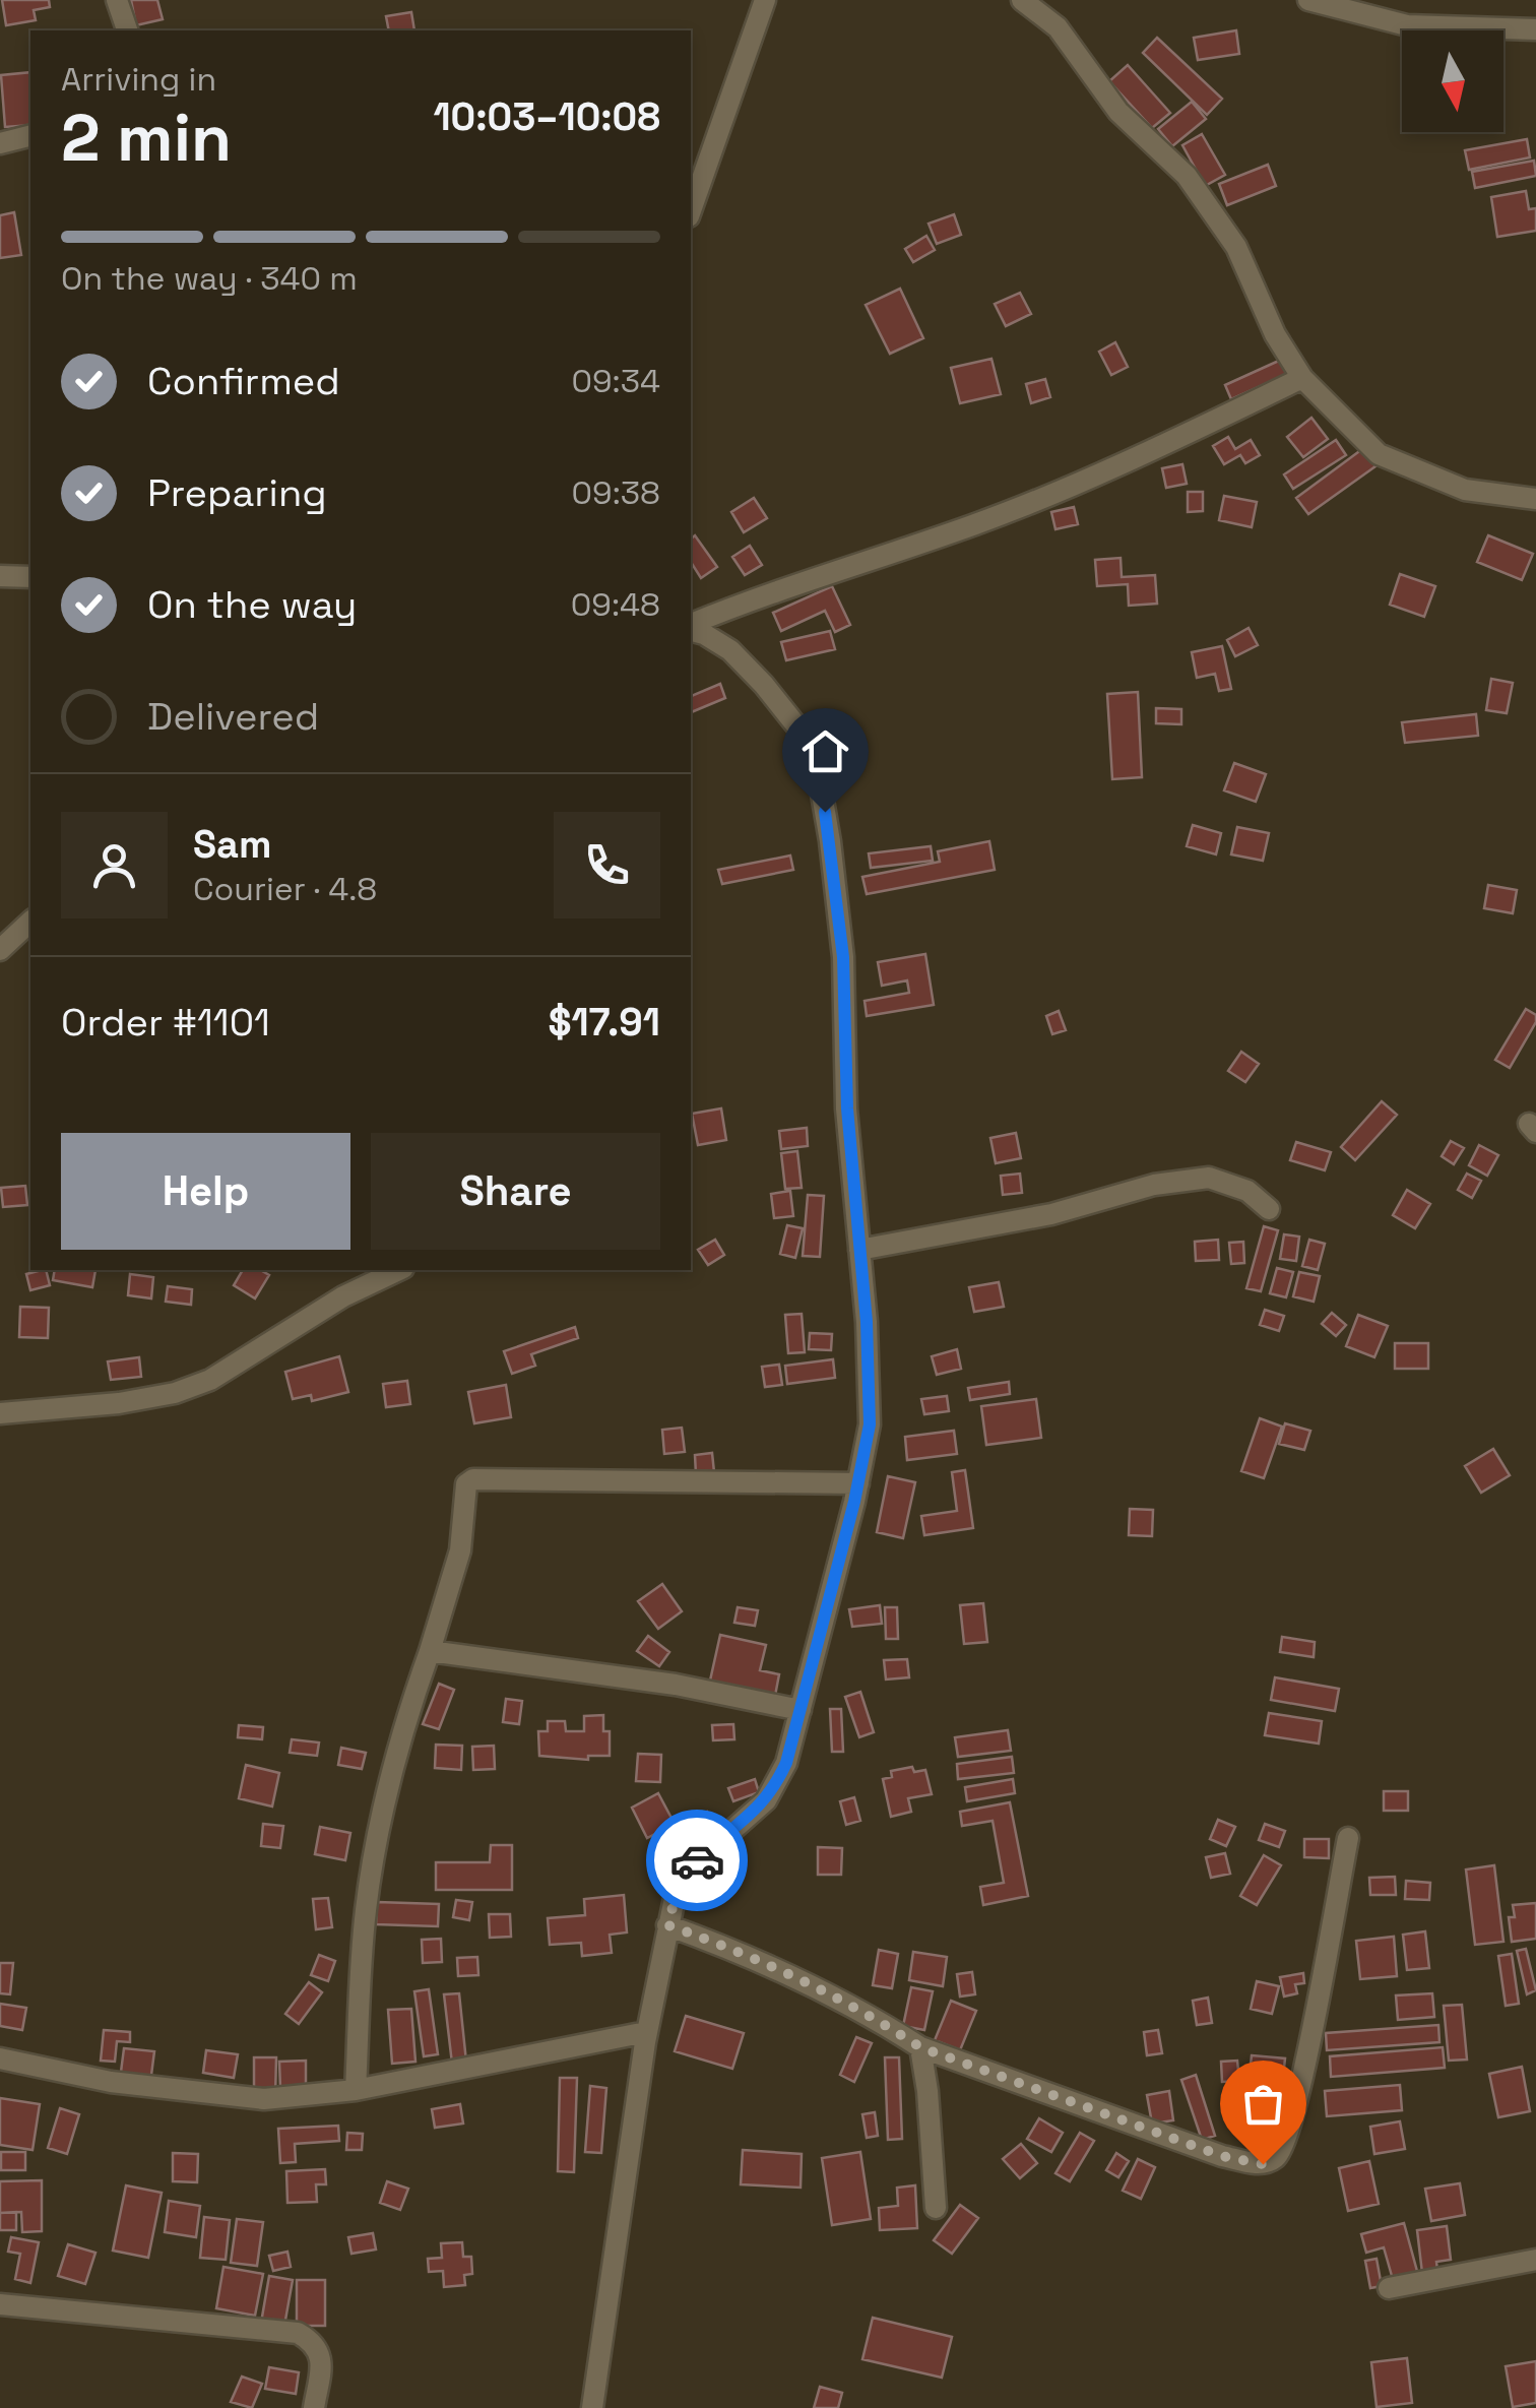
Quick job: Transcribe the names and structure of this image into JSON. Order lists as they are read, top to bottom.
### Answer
{
  "north": "bottom",
  "page": {
    "heading": ["2 min", "Arriving in", "10:03–10:08"],
    "panel": [
      "Sam",
      "Courier · 4.8",
      "Order #1101",
      "$17.91"
    ],
    "bar": "On the way · 340 m",
    "list": [
      ["Confirmed", "09:34"],
      ["Preparing", "09:38"],
      ["On the way", "09:48"],
      "Delivered"
    ],
    "buttons": ["Help", "Share"]
  }
}
